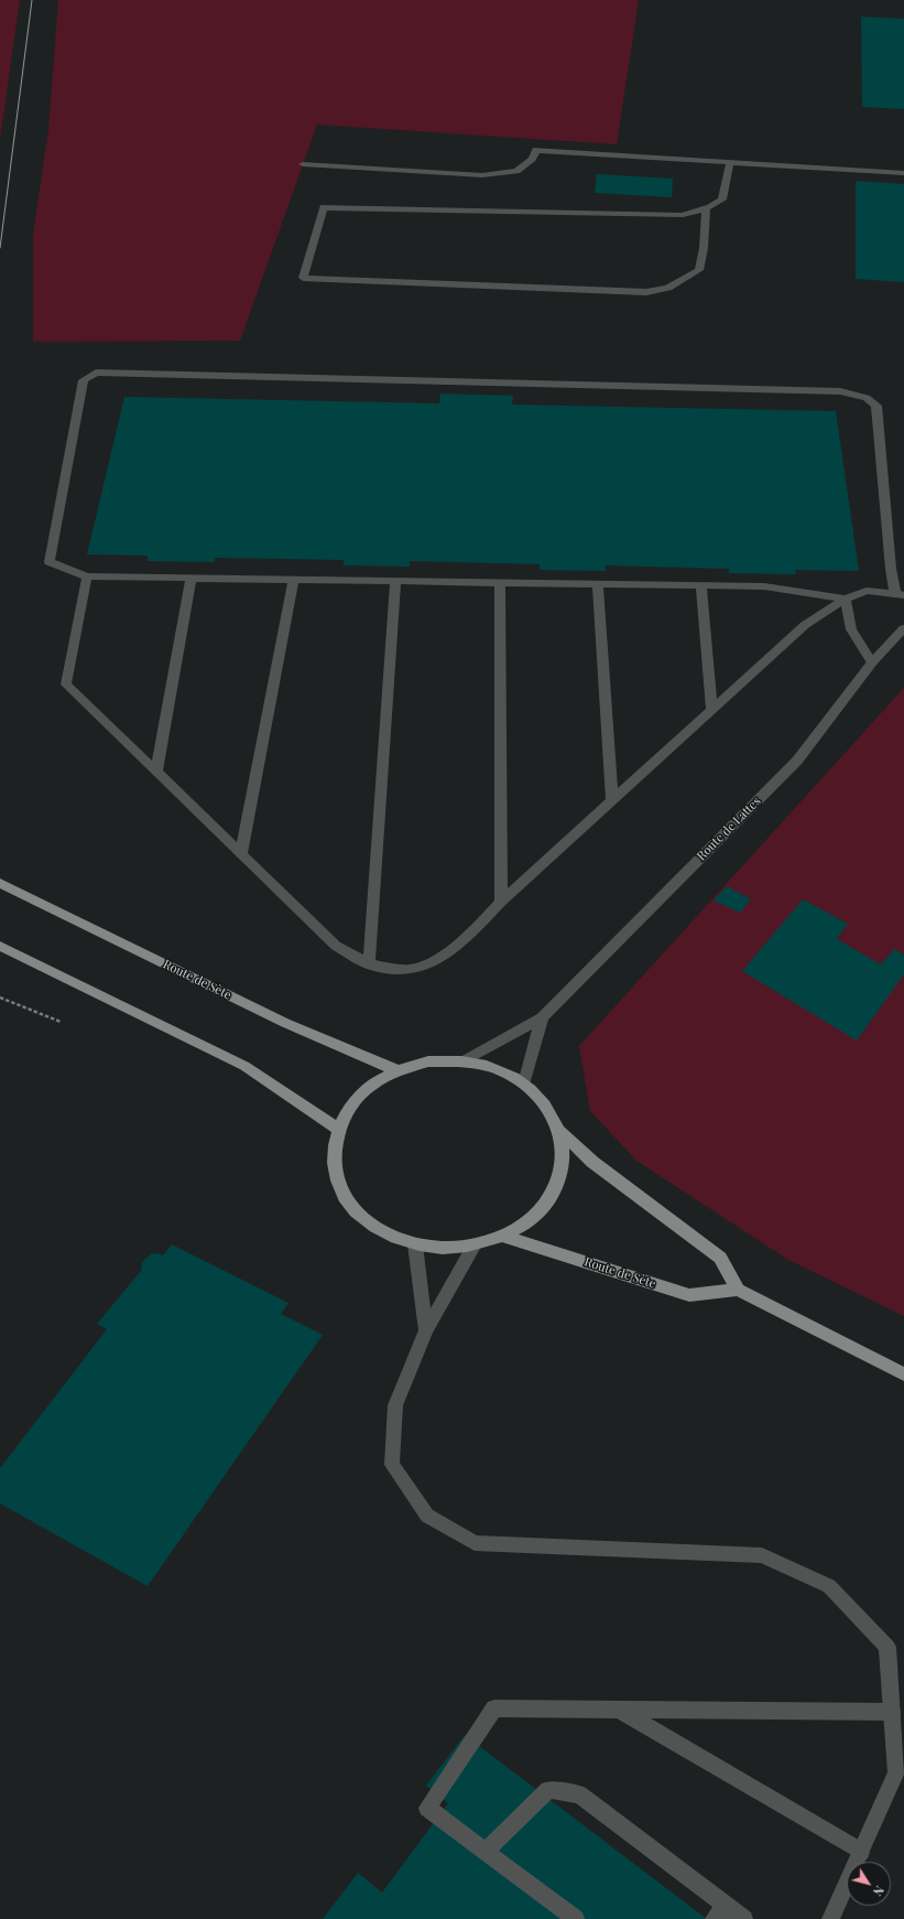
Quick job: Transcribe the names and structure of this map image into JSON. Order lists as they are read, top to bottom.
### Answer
{
  "streets": {
    "main road": ["Route de Sète"],
    "street": ["Route de Lattes"]
  },
  "north": "bottom right"
}
